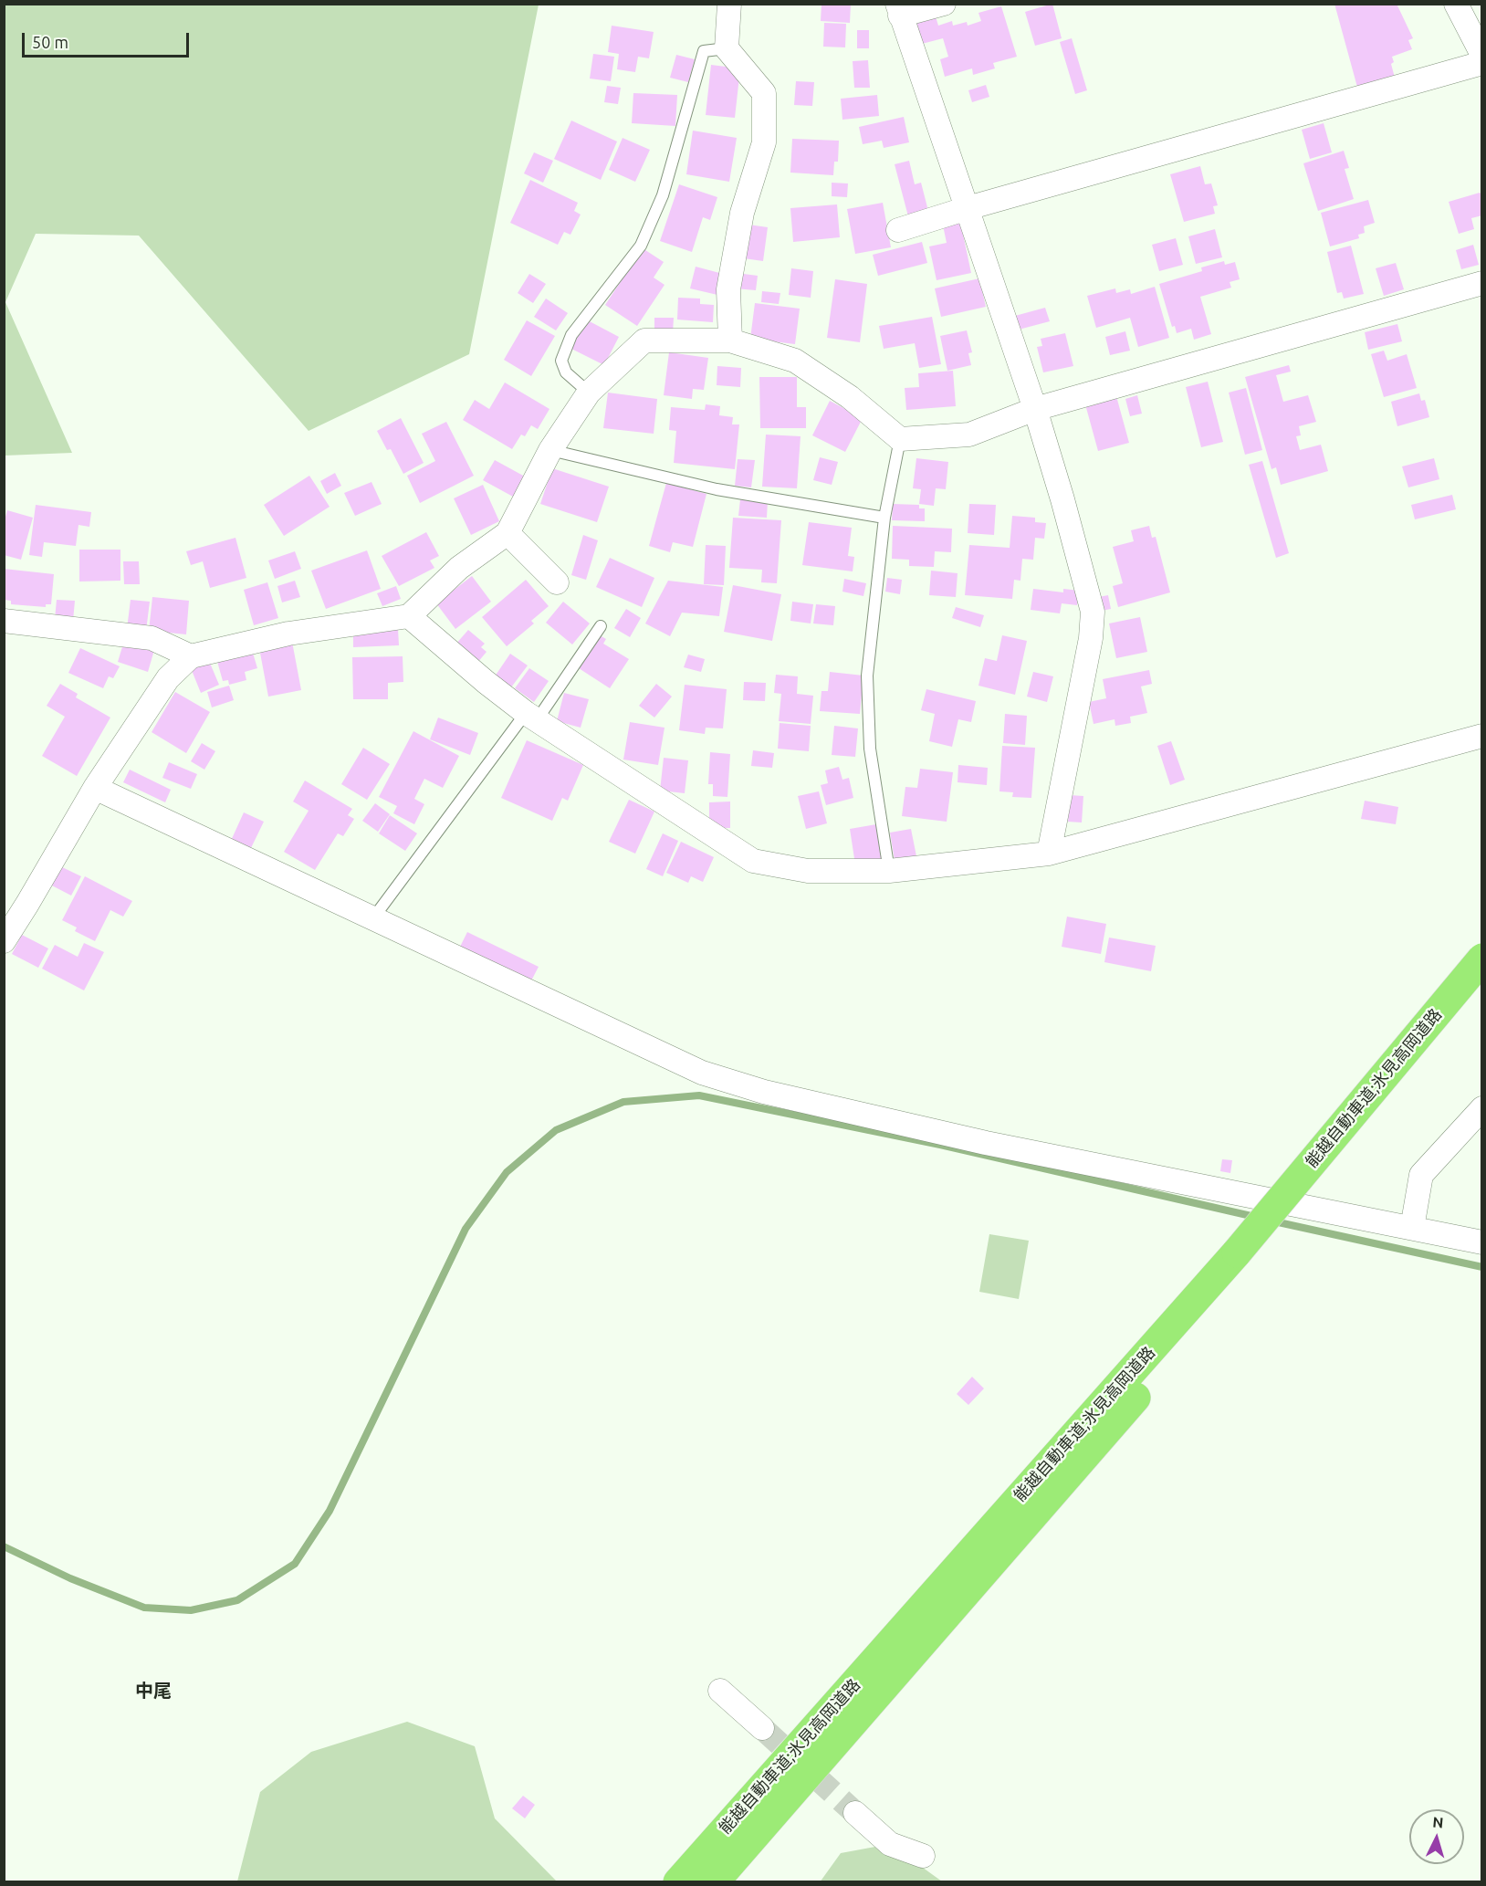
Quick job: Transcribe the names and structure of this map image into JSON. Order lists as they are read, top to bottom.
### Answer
{
  "streets": {
    "highway": ["能越自動車道;氷見高岡道路"]
  },
  "districts": ["中尾"],
  "scale_bar": "50 m",
  "north": "top"
}
